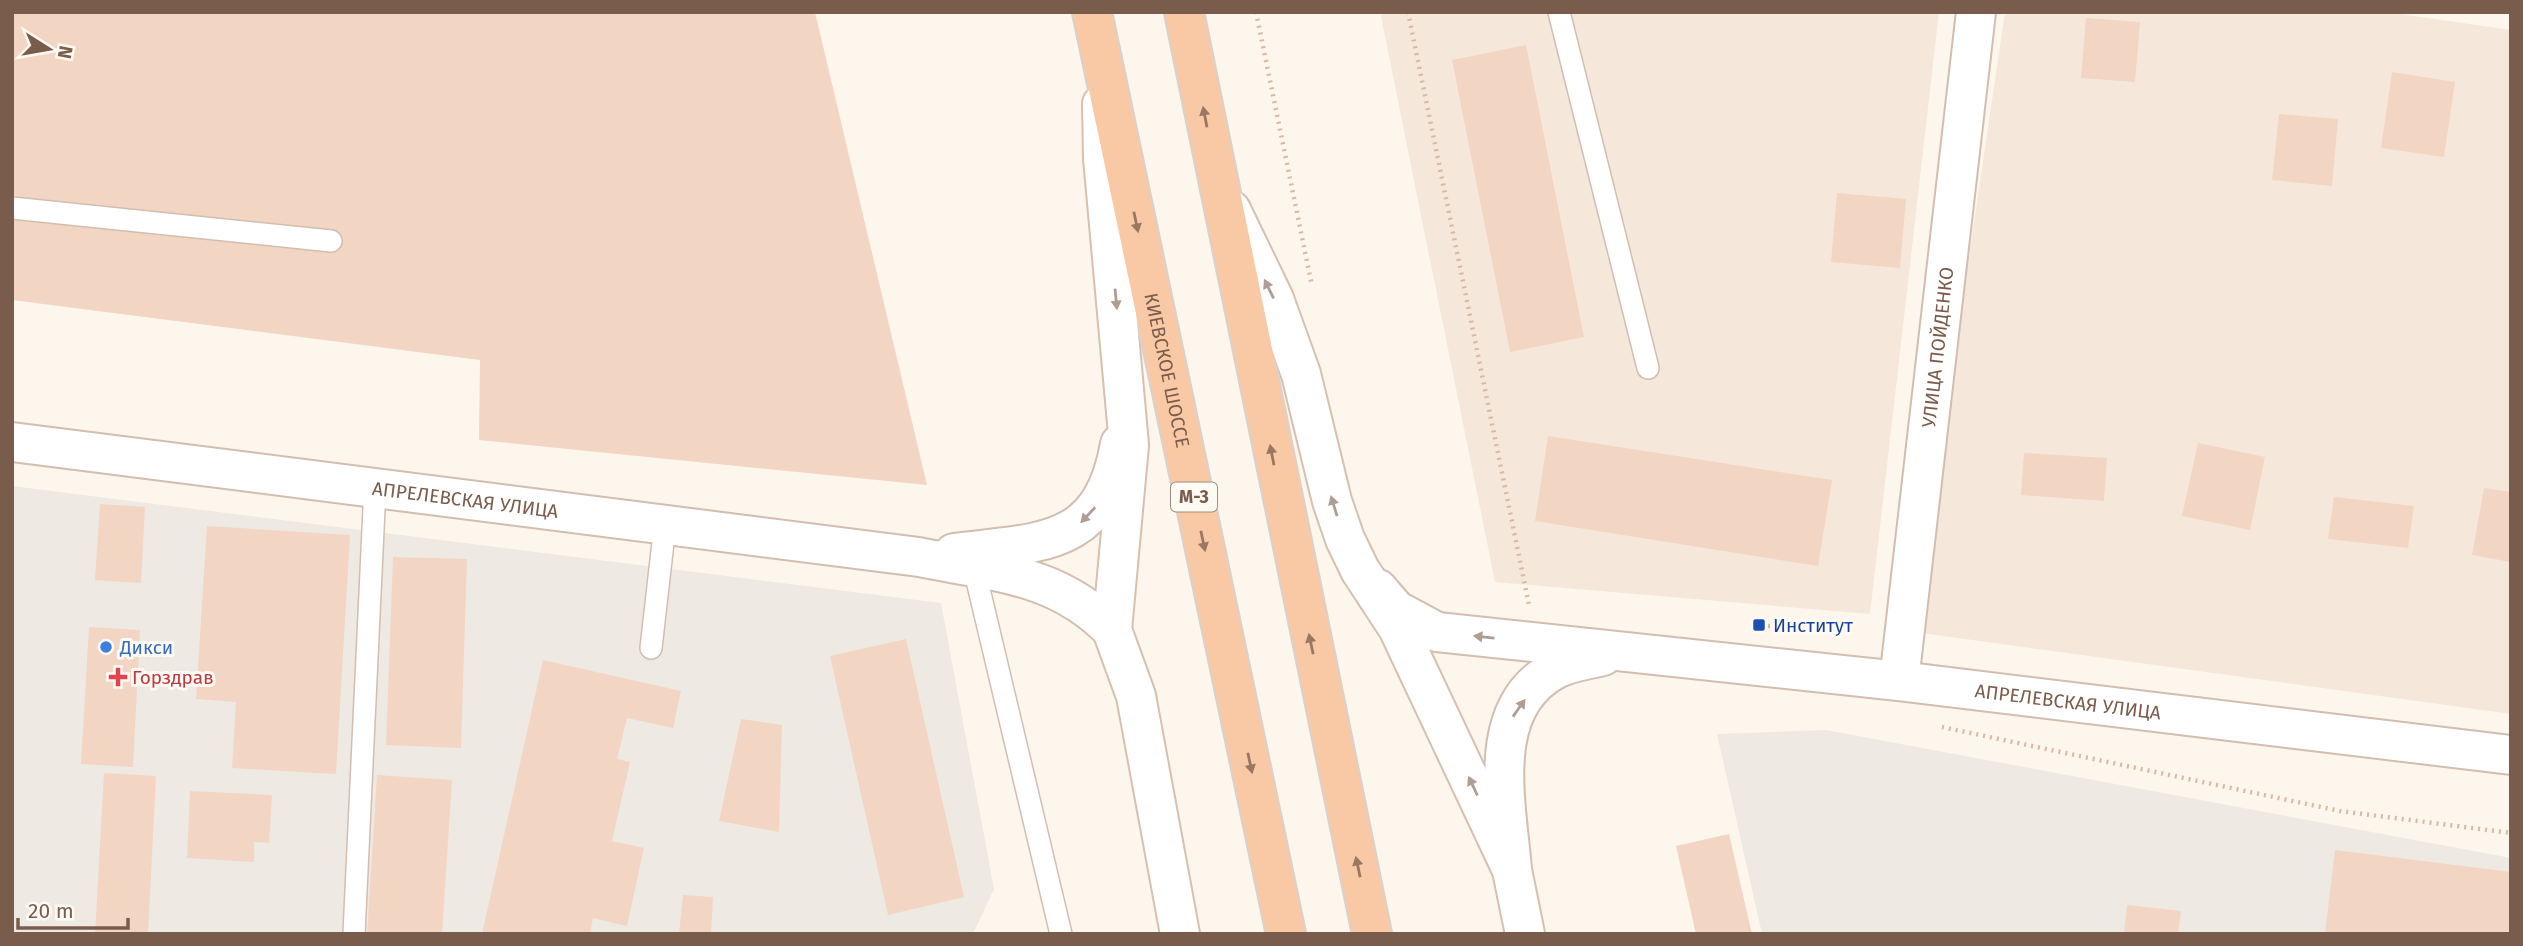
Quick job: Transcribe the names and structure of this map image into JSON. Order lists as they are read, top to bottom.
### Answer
{
  "streets": {
    "highway": ["КИЕВСКОЕ ШОССЕ", "М-3"],
    "street": ["УЛИЦА ПОЙДЕНКО", "АПРЕЛЕВСКАЯ УЛИЦА"]
  },
  "crossings": [
    ["УЛИЦА ПОЙДЕНКО", "АПРЕЛЕВСКАЯ УЛИЦА"]
  ],
  "places": {
    "transit": ["Институт"],
    "other": ["Дикси"],
    "health": ["Горздрав"]
  },
  "scale_bar": "20 m",
  "north": "right"
}
